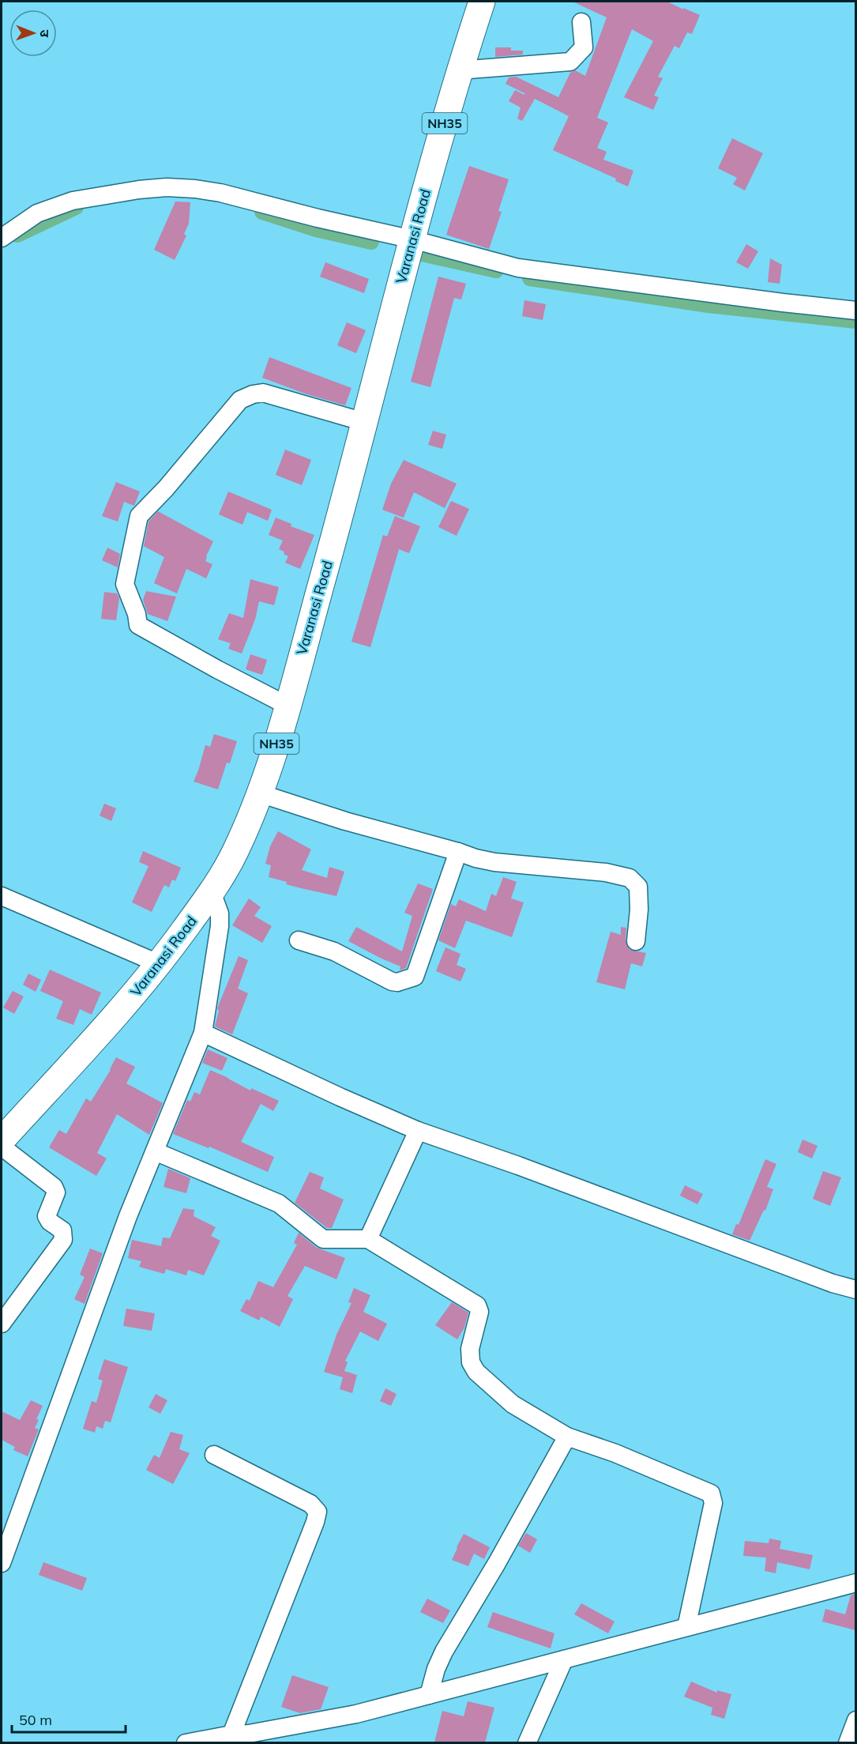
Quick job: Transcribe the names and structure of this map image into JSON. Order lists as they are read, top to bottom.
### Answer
{
  "streets": {
    "highway": ["NH35", "Varanasi Road"]
  },
  "scale_bar": "50 m",
  "north": "right"
}
